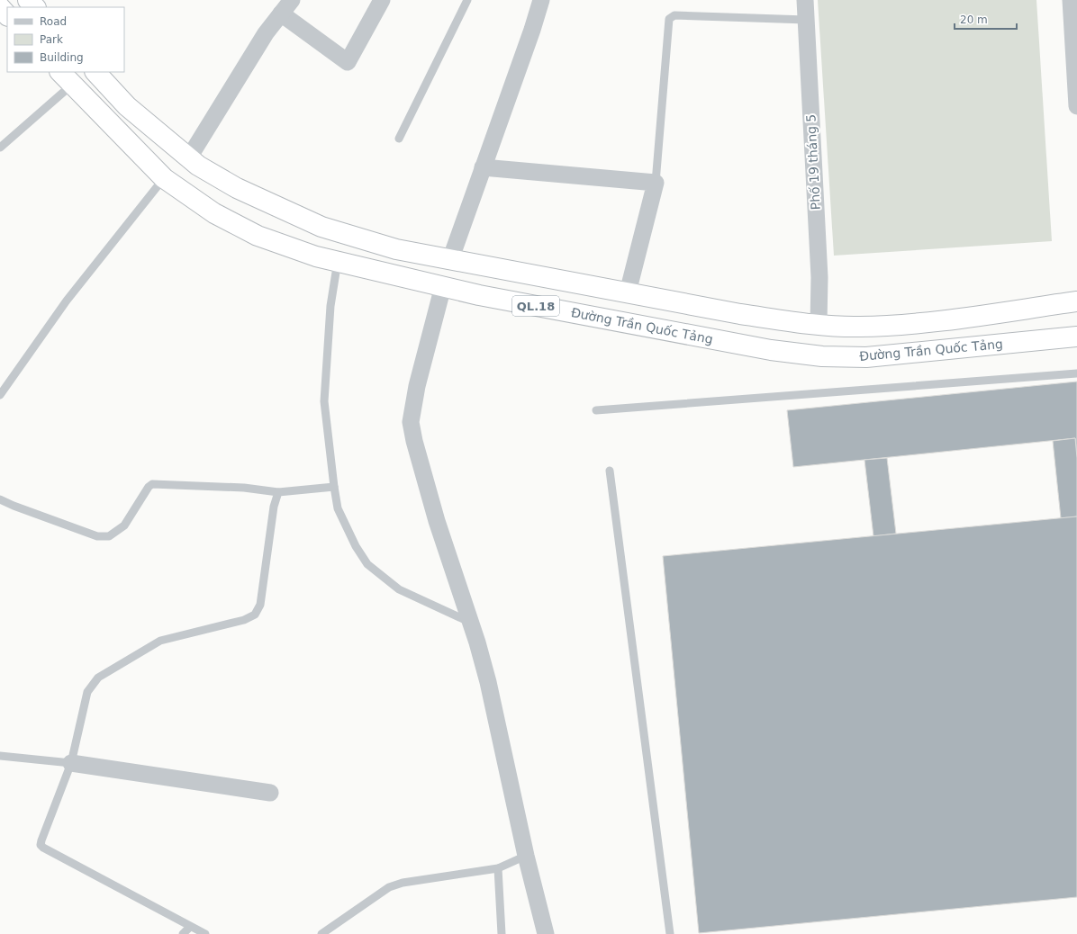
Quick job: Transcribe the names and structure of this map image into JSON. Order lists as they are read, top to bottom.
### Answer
{
  "streets": {
    "highway": ["QL.18", "Đường Trần Quốc Tảng"],
    "street": ["Phố 19 tháng 5"]
  },
  "crossings": [
    ["Phố 19 tháng 5", "QL.18"]
  ],
  "legend": ["Road", "Park", "Building"],
  "scale_bar": "20 m"
}
